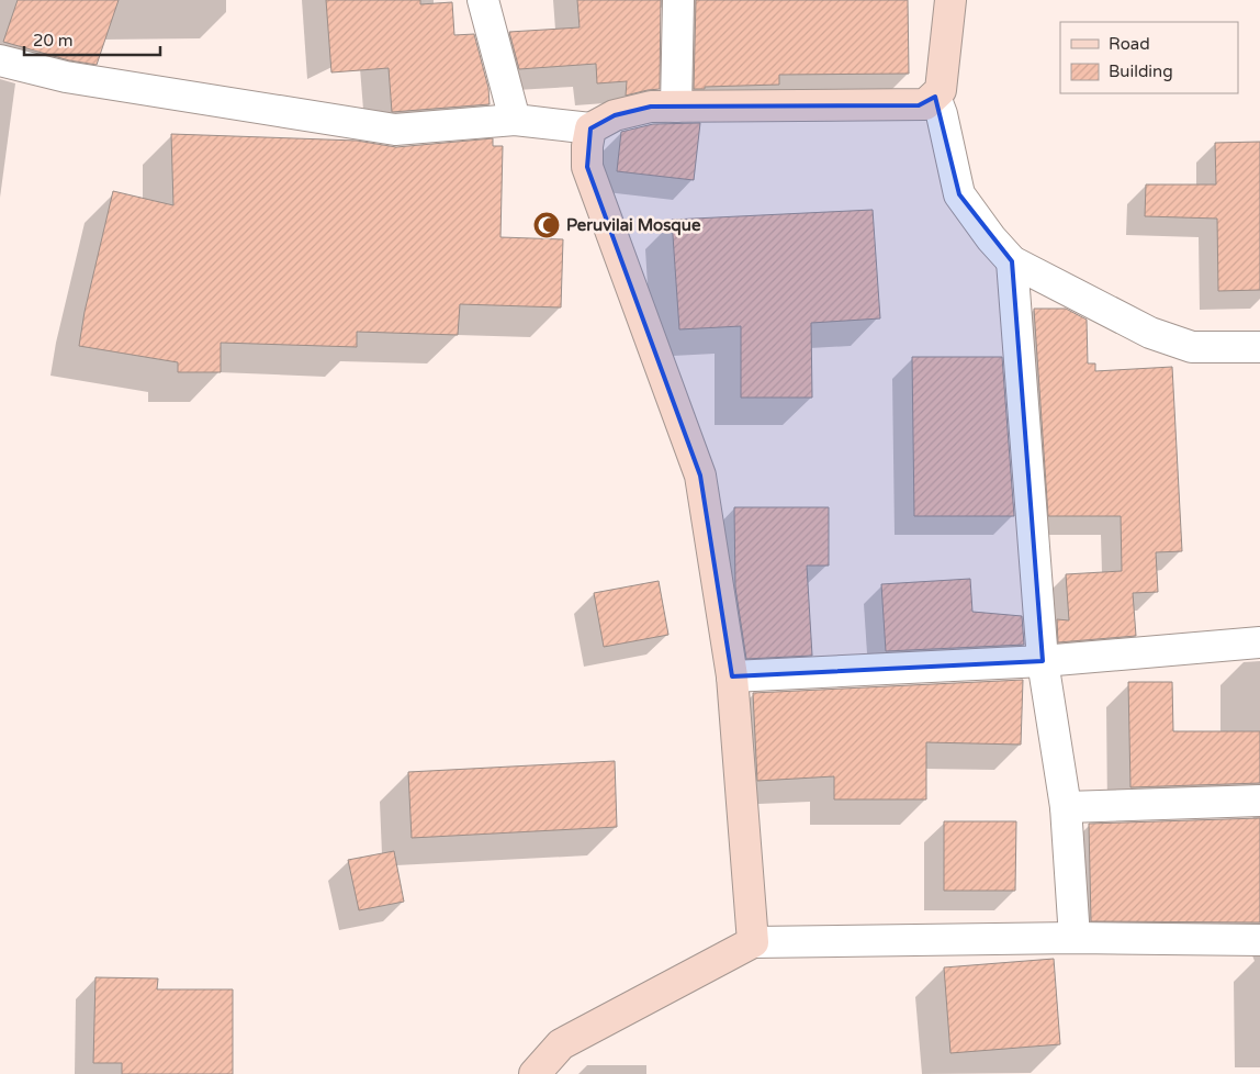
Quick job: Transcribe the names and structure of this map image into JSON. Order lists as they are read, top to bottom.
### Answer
{
  "places": {
    "mosque": ["Peruvilai Mosque"]
  },
  "legend": ["Road", "Building"],
  "scale_bar": "20 m"
}
